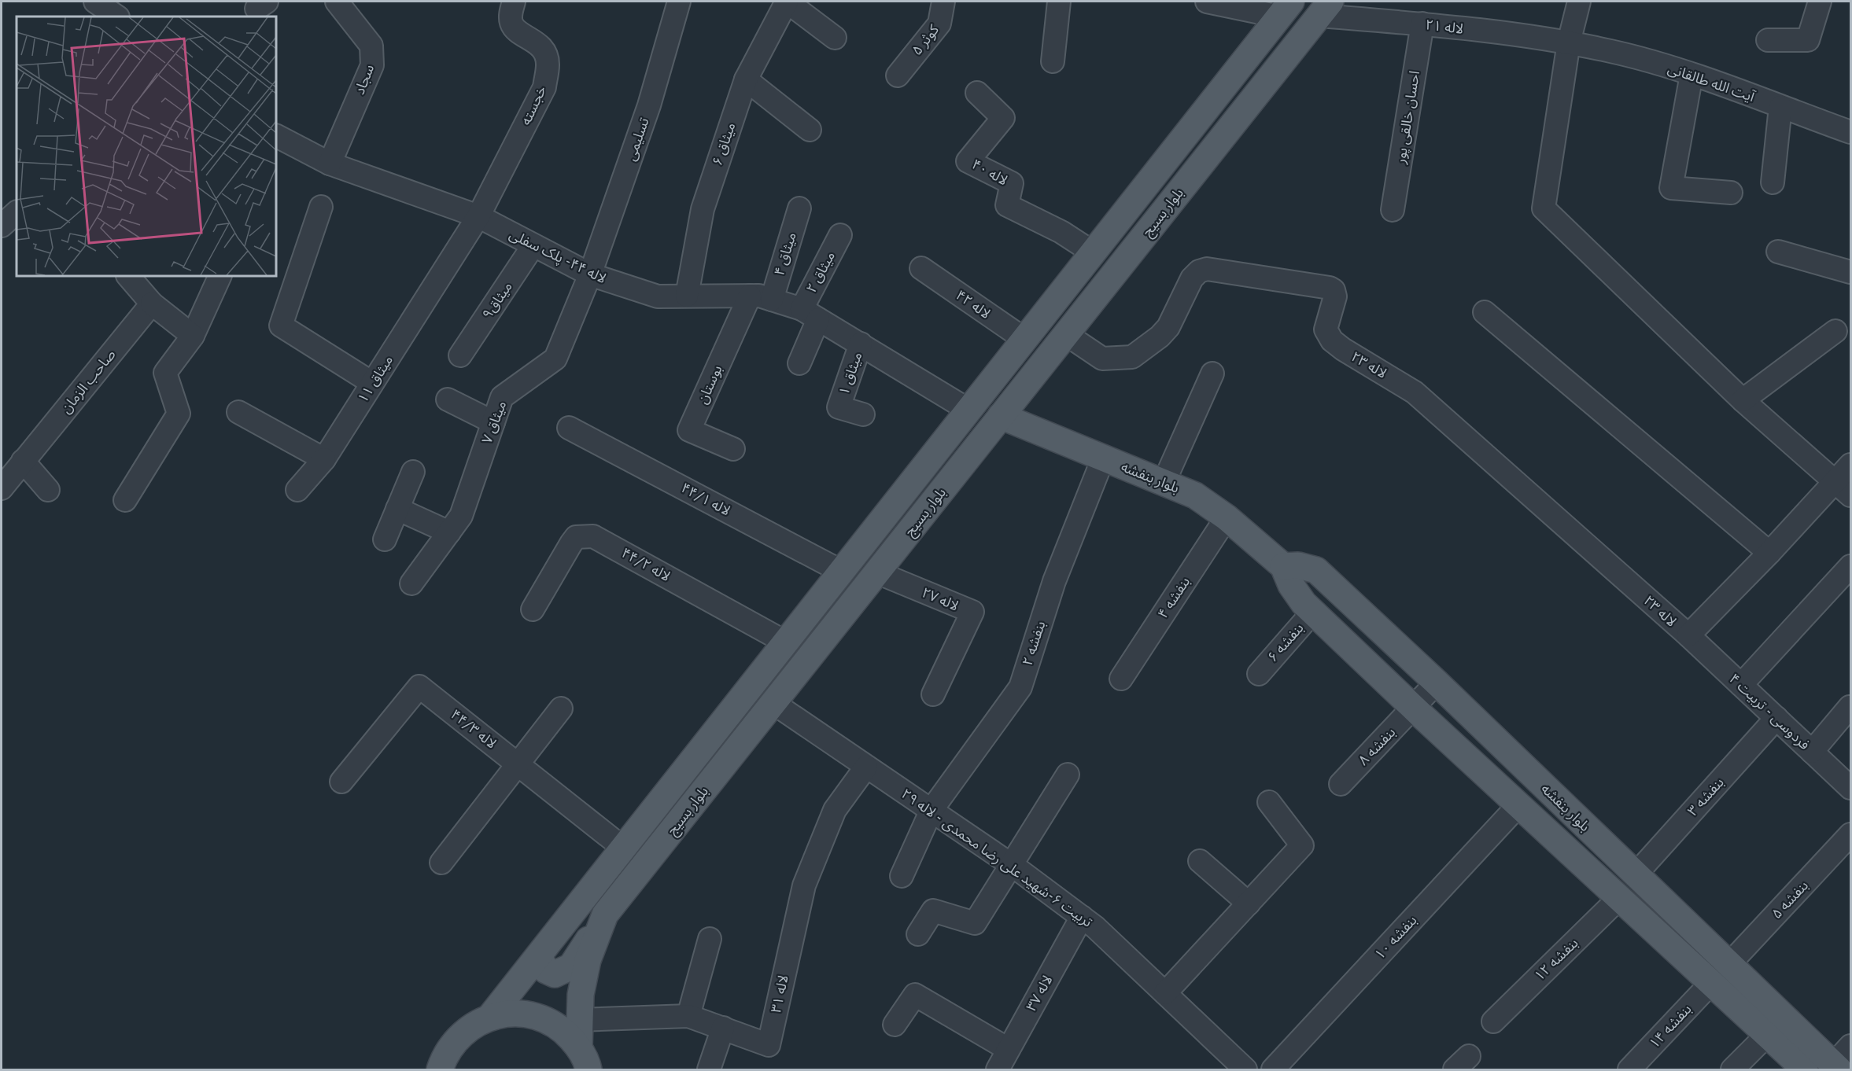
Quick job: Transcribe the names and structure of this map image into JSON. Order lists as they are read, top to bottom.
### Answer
{
  "streets": {
    "main road": ["بلوار بسیج", "بلوار بنفشه"],
    "street": [
      "لاله ۲۱",
      "کوثر ۵",
      "سجاد",
      "آیت الله طالقانی",
      "خجسته",
      "احسان خالقی پور",
      "تسلیمی",
      "میثاق ۶",
      "لاله ۴۰",
      "میثاق ۴",
      "لاله ۴۴- پلک سفلی",
      "میثاق ۲",
      "میثاق۹",
      "لاله ۴۲",
      "لاله ۲۳",
      "میثاق ۱",
      "میثاق ۱۱",
      "صاحب الزمان",
      "بوستان",
      "میثاق ۷",
      "لاله ۴۴/۱",
      "لاله ۴۴/۲",
      "بنفشه ۴",
      "لاله ۲۷",
      "بنفشه ۶",
      "بنفشه ۲",
      "فردوسی - تربیت ۴",
      "لاله ۴۴/۳",
      "بنفشه ۸",
      "بنفشه ۳",
      "تربیت ۶-شهید علی رضا محمدی - لاله ۲۹",
      "بنفشه ۵",
      "بنفشه ۱۰",
      "بنفشه ۱۲",
      "لاله ۳۷",
      "لاله ۳۱",
      "بنفشه ۱۴"
    ]
  },
  "crossings": [
    ["لاله ۲۱", "آیت الله طالقانی"],
    ["لاله ۲۱", "احسان خالقی پور"],
    ["لاله ۲۱", "بلوار بسیج"],
    ["سجاد", "لاله ۴۴- پلک سفلی"],
    ["خجسته", "لاله ۴۴- پلک سفلی"],
    ["خجسته", "میثاق ۱۱"],
    ["تسلیمی", "لاله ۴۴- پلک سفلی"],
    ["تسلیمی", "میثاق ۷"],
    ["میثاق ۶", "لاله ۴۴- پلک سفلی"],
    ["لاله ۴۰", "بلوار بسیج"],
    ["بلوار بسیج", "لاله ۴۴- پلک سفلی"],
    ["بلوار بسیج", "لاله ۴۲"],
    ["بلوار بسیج", "لاله ۲۳"],
    ["بلوار بسیج", "بلوار بنفشه"],
    ["بلوار بسیج", "لاله ۴۴/۱"],
    ["بلوار بسیج", "لاله ۴۴/۲"],
    ["بلوار بسیج", "لاله ۲۷"],
    ["بلوار بسیج", "لاله ۴۴/۳"],
    ["بلوار بسیج", "تربیت ۶-شهید علی رضا محمدی - لاله ۲۹"],
    ["بلوار بسیج", "لاله ۳۱"],
    ["میثاق ۴", "لاله ۴۴- پلک سفلی"],
    ["لاله ۴۴- پلک سفلی", "میثاق ۲"],
    ["لاله ۴۴- پلک سفلی", "میثاق۹"],
    ["لاله ۴۴- پلک سفلی", "میثاق ۱"],
    ["لاله ۴۴- پلک سفلی", "میثاق ۱۱"],
    ["لاله ۴۴- پلک سفلی", "بوستان"],
    ["لاله ۴۴- پلک سفلی", "میثاق ۷"],
    ["لاله ۲۳", "فردوسی - تربیت ۴"],
    ["بلوار بنفشه", "بنفشه ۴"],
    ["بلوار بنفشه", "بنفشه ۶"],
    ["بلوار بنفشه", "بنفشه ۲"],
    ["بلوار بنفشه", "بنفشه ۸"],
    ["بلوار بنفشه", "بنفشه ۳"],
    ["بلوار بنفشه", "بنفشه ۵"],
    ["بلوار بنفشه", "بنفشه ۱۰"],
    ["بلوار بنفشه", "بنفشه ۱۲"],
    ["بلوار بنفشه", "بنفشه ۱۴"],
    ["بنفشه ۲", "تربیت ۶-شهید علی رضا محمدی - لاله ۲۹"],
    ["فردوسی - تربیت ۴", "بنفشه ۳"],
    ["تربیت ۶-شهید علی رضا محمدی - لاله ۲۹", "لاله ۳۷"],
    ["تربیت ۶-شهید علی رضا محمدی - لاله ۲۹", "لاله ۳۱"]
  ]
}
